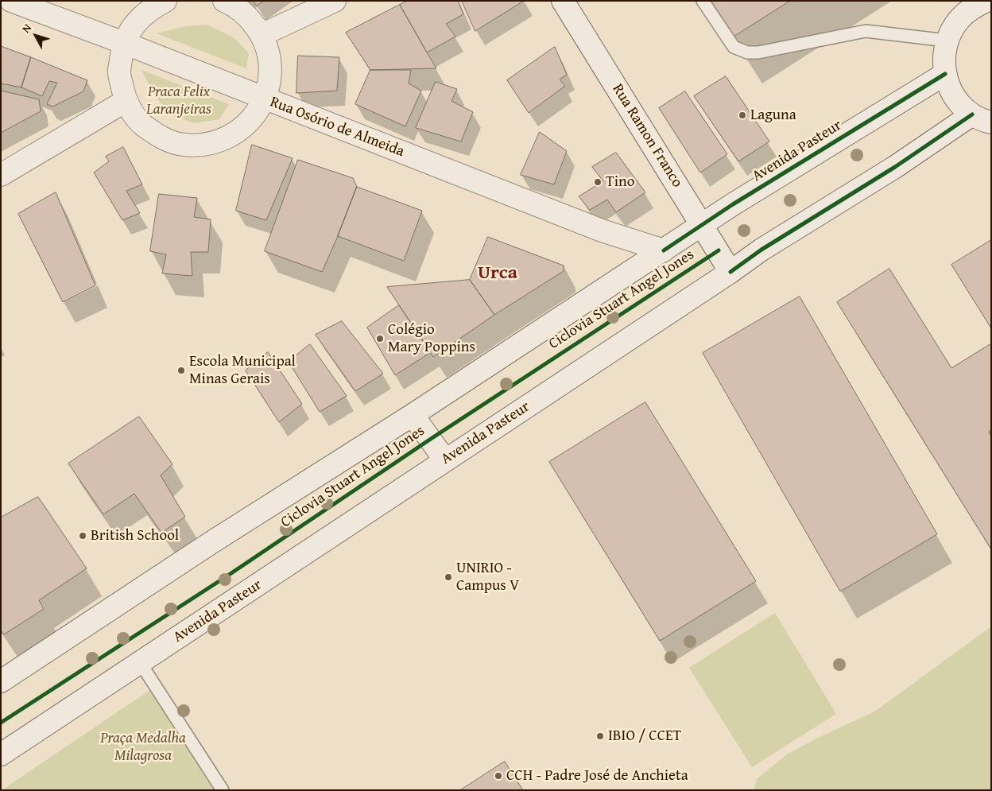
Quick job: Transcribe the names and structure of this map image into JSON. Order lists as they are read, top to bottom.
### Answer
{
  "streets": {
    "street": ["Rua Osório de Almeida", "Rua Ramon Franco", "Avenida Pasteur"],
    "cycle path": ["Ciclovia Stuart Angel Jones"]
  },
  "crossings": [
    ["Rua Osório de Almeida", "Avenida Pasteur"],
    ["Rua Ramon Franco", "Avenida Pasteur"]
  ],
  "districts": ["Urca"],
  "parks": ["Praca Felix Laranjeiras", "Praça Medalha Milagrosa"],
  "places": [
    "Laguna",
    "Tino",
    "Colégio Mary Poppins",
    "Escola Municipal Minas Gerais",
    "British School",
    "UNIRIO - Campus V",
    "IBIO / CCET",
    "CCH - Padre José de Anchieta"
  ],
  "north": "top left"
}
